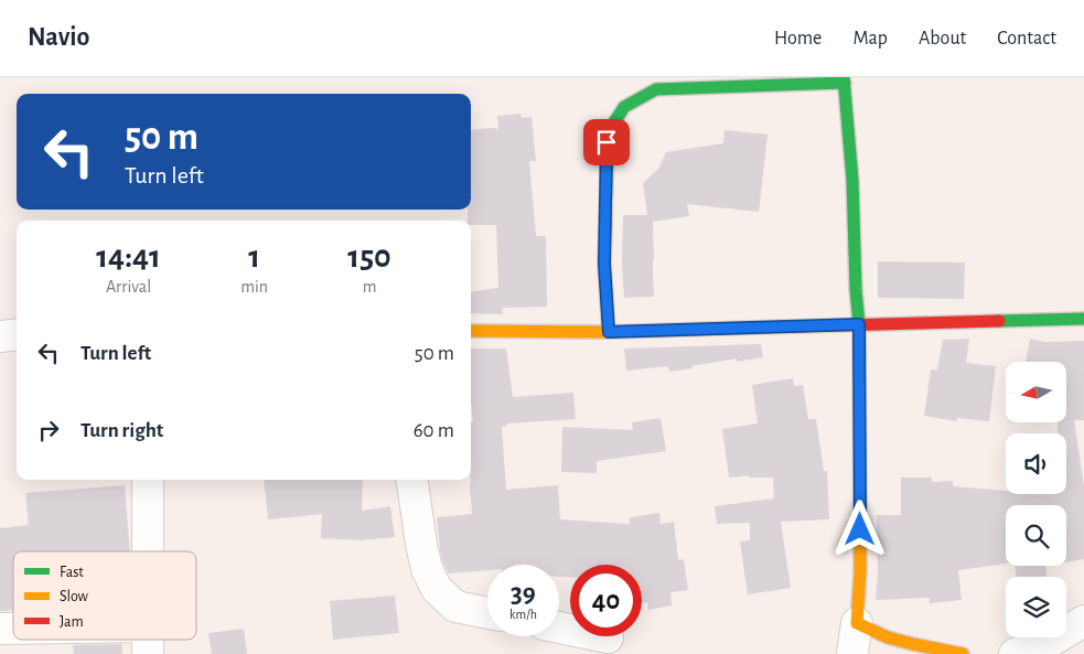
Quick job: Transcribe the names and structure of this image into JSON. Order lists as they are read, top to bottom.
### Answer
{
  "legend": ["Fast", "Slow", "Jam"],
  "north": "left",
  "page": {
    "header": "Navio",
    "nav": [
      "Home",
      "Map",
      "About",
      "Contact"
    ],
    "turn": ["50 m", "Turn left"],
    "eta": [
      "14:41",
      "Arrival",
      "1",
      "min",
      "150",
      "m"
    ],
    "list": [
      {
        "name": "Turn left",
        "value": "50 m"
      },
      {
        "name": "Turn right",
        "value": "60 m"
      }
    ],
    "speed": "39 km/h",
    "limit": "40"
  }
}
